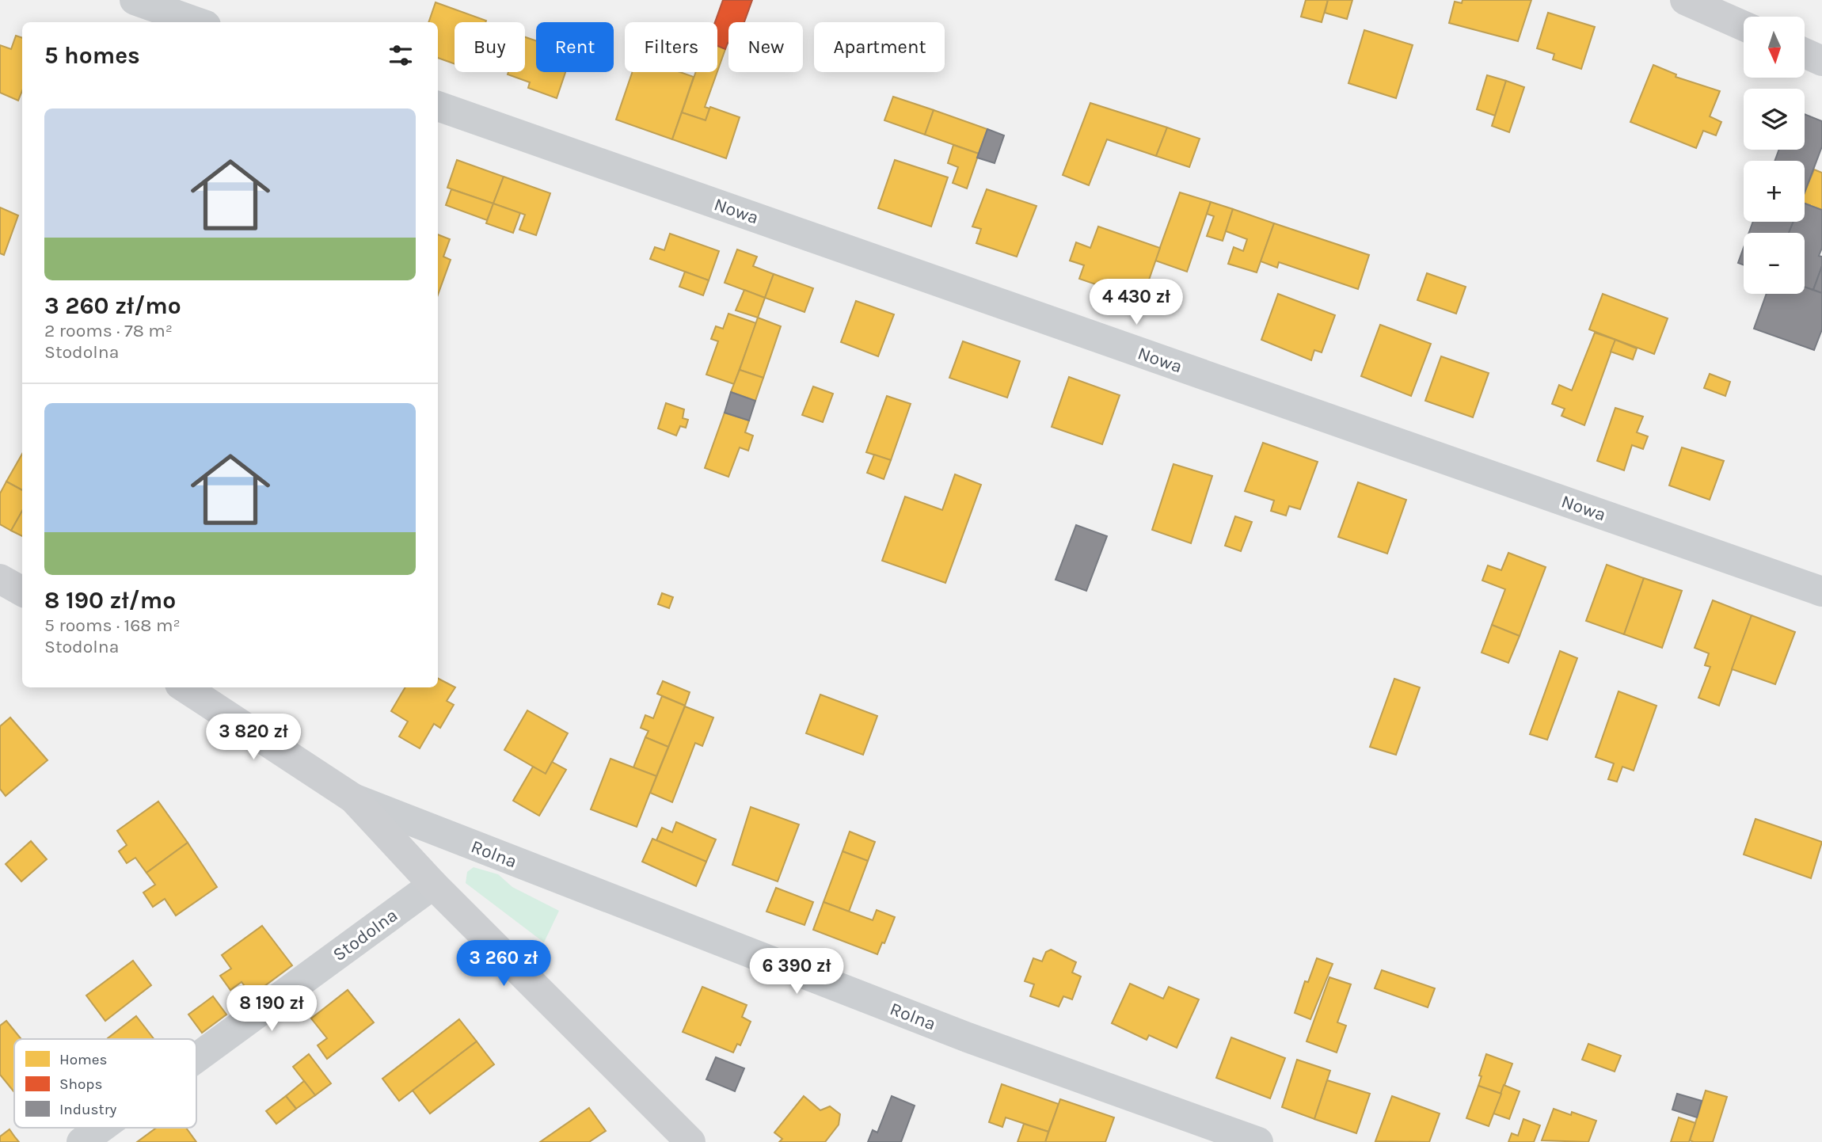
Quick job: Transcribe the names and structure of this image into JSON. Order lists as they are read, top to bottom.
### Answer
{
  "streets": {
    "street": ["Nowa", "Rolna", "Stodolna"]
  },
  "legend": ["Homes", "Shops", "Industry"],
  "north": "bottom",
  "page": {
    "map_buttons": ["+", "−"],
    "chip": [
      "Buy",
      "Rent",
      "Filters",
      "New",
      "Apartment"
    ],
    "heading": "5 homes",
    "list": [
      {
        "name": "3 260 zł/mo",
        "note": "2 rooms · 78 m² · Stodolna"
      },
      {
        "name": "8 190 zł/mo",
        "note": "5 rooms · 168 m² · Stodolna"
      }
    ],
    "price": [
      "4 430 zł",
      "3 820 zł",
      "3 260 zł",
      "6 390 zł",
      "8 190 zł"
    ]
  }
}
